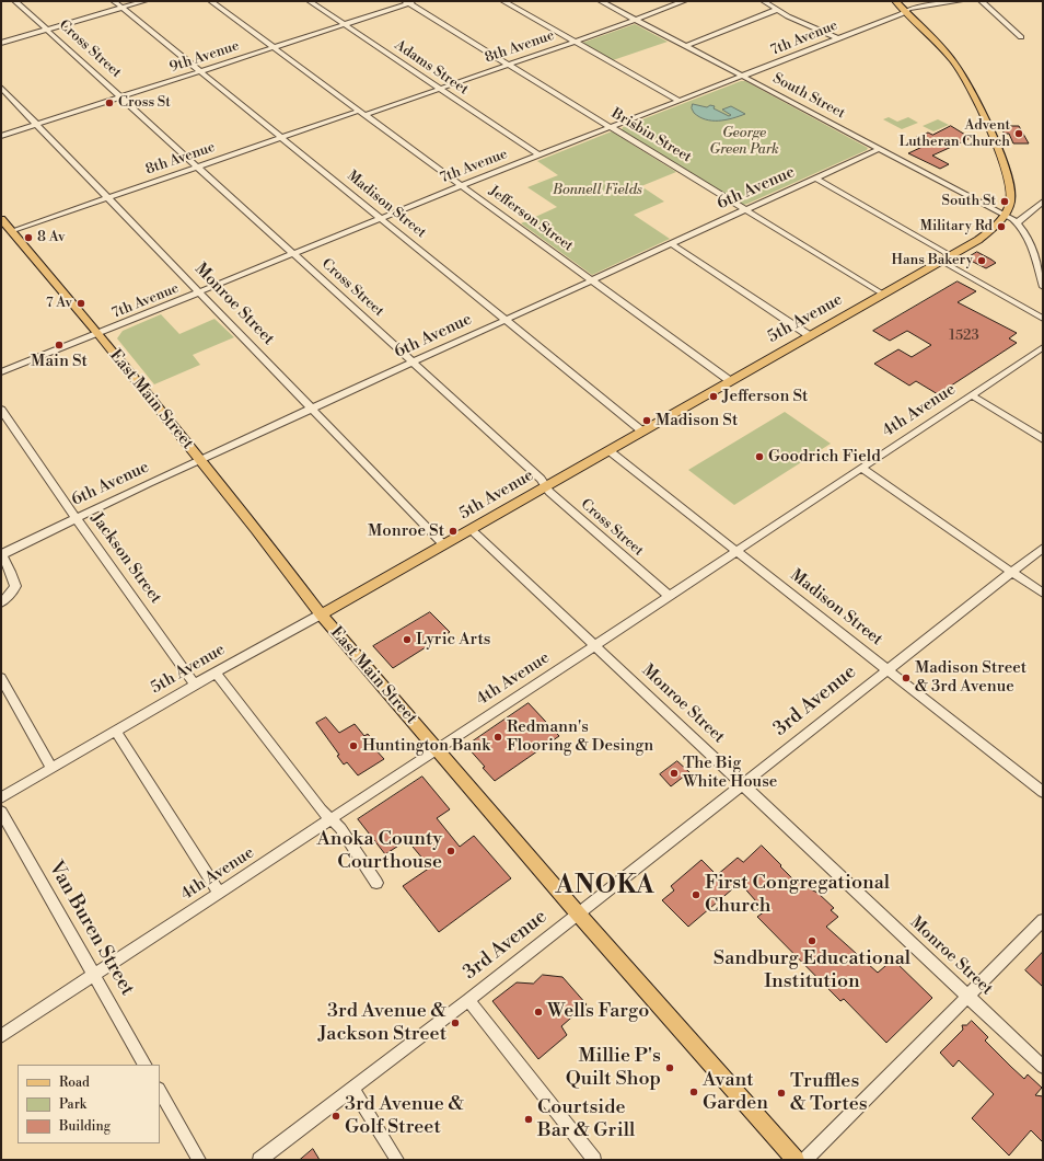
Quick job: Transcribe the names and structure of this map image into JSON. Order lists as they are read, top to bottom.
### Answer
{
  "streets": {
    "main road": ["5th Avenue", "East Main Street"],
    "street": [
      "7th Avenue",
      "8th Avenue",
      "Cross Street",
      "9th Avenue",
      "Adams Street",
      "South Street",
      "Brisbin Street",
      "6th Avenue",
      "Madison Street",
      "Jefferson Street",
      "Monroe Street",
      "4th Avenue",
      "Jackson Street",
      "3rd Avenue",
      "Van Buren Street"
    ]
  },
  "crossings": [
    ["7th Avenue", "Cross Street"],
    ["7th Avenue", "Adams Street"],
    ["7th Avenue", "South Street"],
    ["7th Avenue", "Brisbin Street"],
    ["7th Avenue", "Madison Street"],
    ["7th Avenue", "Jefferson Street"],
    ["7th Avenue", "Monroe Street"],
    ["7th Avenue", "East Main Street"],
    ["8th Avenue", "Cross Street"],
    ["8th Avenue", "Adams Street"],
    ["8th Avenue", "South Street"],
    ["8th Avenue", "Brisbin Street"],
    ["8th Avenue", "Madison Street"],
    ["8th Avenue", "Jefferson Street"],
    ["8th Avenue", "Monroe Street"],
    ["8th Avenue", "East Main Street"],
    ["Cross Street", "9th Avenue"],
    ["Cross Street", "6th Avenue"],
    ["Cross Street", "5th Avenue"],
    ["Cross Street", "4th Avenue"],
    ["9th Avenue", "Adams Street"],
    ["9th Avenue", "Brisbin Street"],
    ["9th Avenue", "Madison Street"],
    ["9th Avenue", "Jefferson Street"],
    ["9th Avenue", "Monroe Street"],
    ["South Street", "6th Avenue"],
    ["South Street", "5th Avenue"],
    ["Brisbin Street", "6th Avenue"],
    ["Brisbin Street", "5th Avenue"],
    ["6th Avenue", "Madison Street"],
    ["6th Avenue", "Jefferson Street"],
    ["6th Avenue", "Monroe Street"],
    ["6th Avenue", "East Main Street"],
    ["6th Avenue", "Jackson Street"],
    ["Madison Street", "5th Avenue"],
    ["Madison Street", "4th Avenue"],
    ["Madison Street", "3rd Avenue"],
    ["Jefferson Street", "5th Avenue"],
    ["Monroe Street", "5th Avenue"],
    ["Monroe Street", "4th Avenue"],
    ["Monroe Street", "3rd Avenue"],
    ["5th Avenue", "East Main Street"],
    ["5th Avenue", "Jackson Street"],
    ["East Main Street", "4th Avenue"],
    ["East Main Street", "3rd Avenue"],
    ["4th Avenue", "Van Buren Street"]
  ],
  "districts": ["ANOKA"],
  "parks": ["George Green Park", "Bonnell Fields"],
  "places": [
    "Cross St",
    "Advent Lutheran Church",
    "South St",
    "Military Rd",
    "8 Av",
    "Hans Bakery",
    "7 Av",
    "Main St",
    "Jefferson St",
    "Madison St",
    "Goodrich Field",
    "Monroe St",
    "Lyric Arts",
    "Madison Street & 3rd Avenue",
    "Redmann's Flooring & Desingn",
    "Huntington Bank",
    "The Big White House",
    "Anoka County Courthouse",
    "First Congregational Church",
    "Sandburg Educational Institution",
    "Wells Fargo",
    "3rd Avenue & Jackson Street",
    "Millie P's Quilt Shop",
    "Avant Garden",
    "Truffles & Tortes",
    "3rd Avenue & Golf Street",
    "Courtside Bar & Grill"
  ],
  "house_numbers": ["1523"],
  "legend": ["Road", "Park", "Building"]
}
